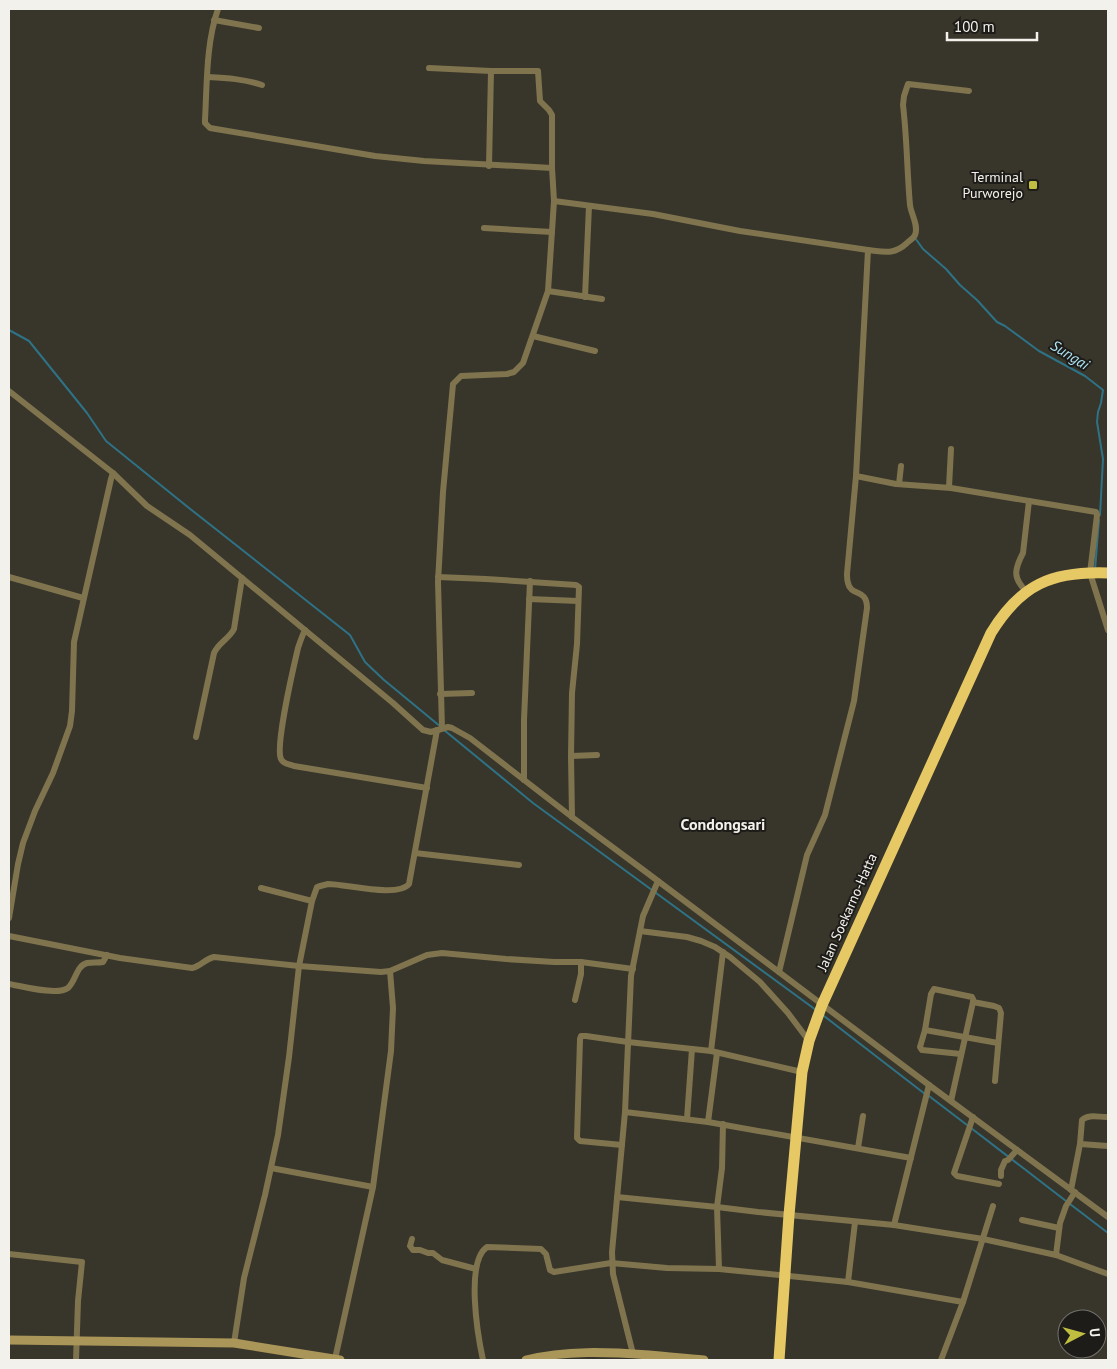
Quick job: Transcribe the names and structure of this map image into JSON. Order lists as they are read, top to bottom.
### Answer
{
  "streets": {
    "highway": ["Jalan Soekarno-Hatta"]
  },
  "districts": ["Condongsari"],
  "water": ["Sungai"],
  "places": {
    "transit": ["Terminal Purworejo"]
  },
  "scale_bar": "100 m",
  "north": "right"
}
